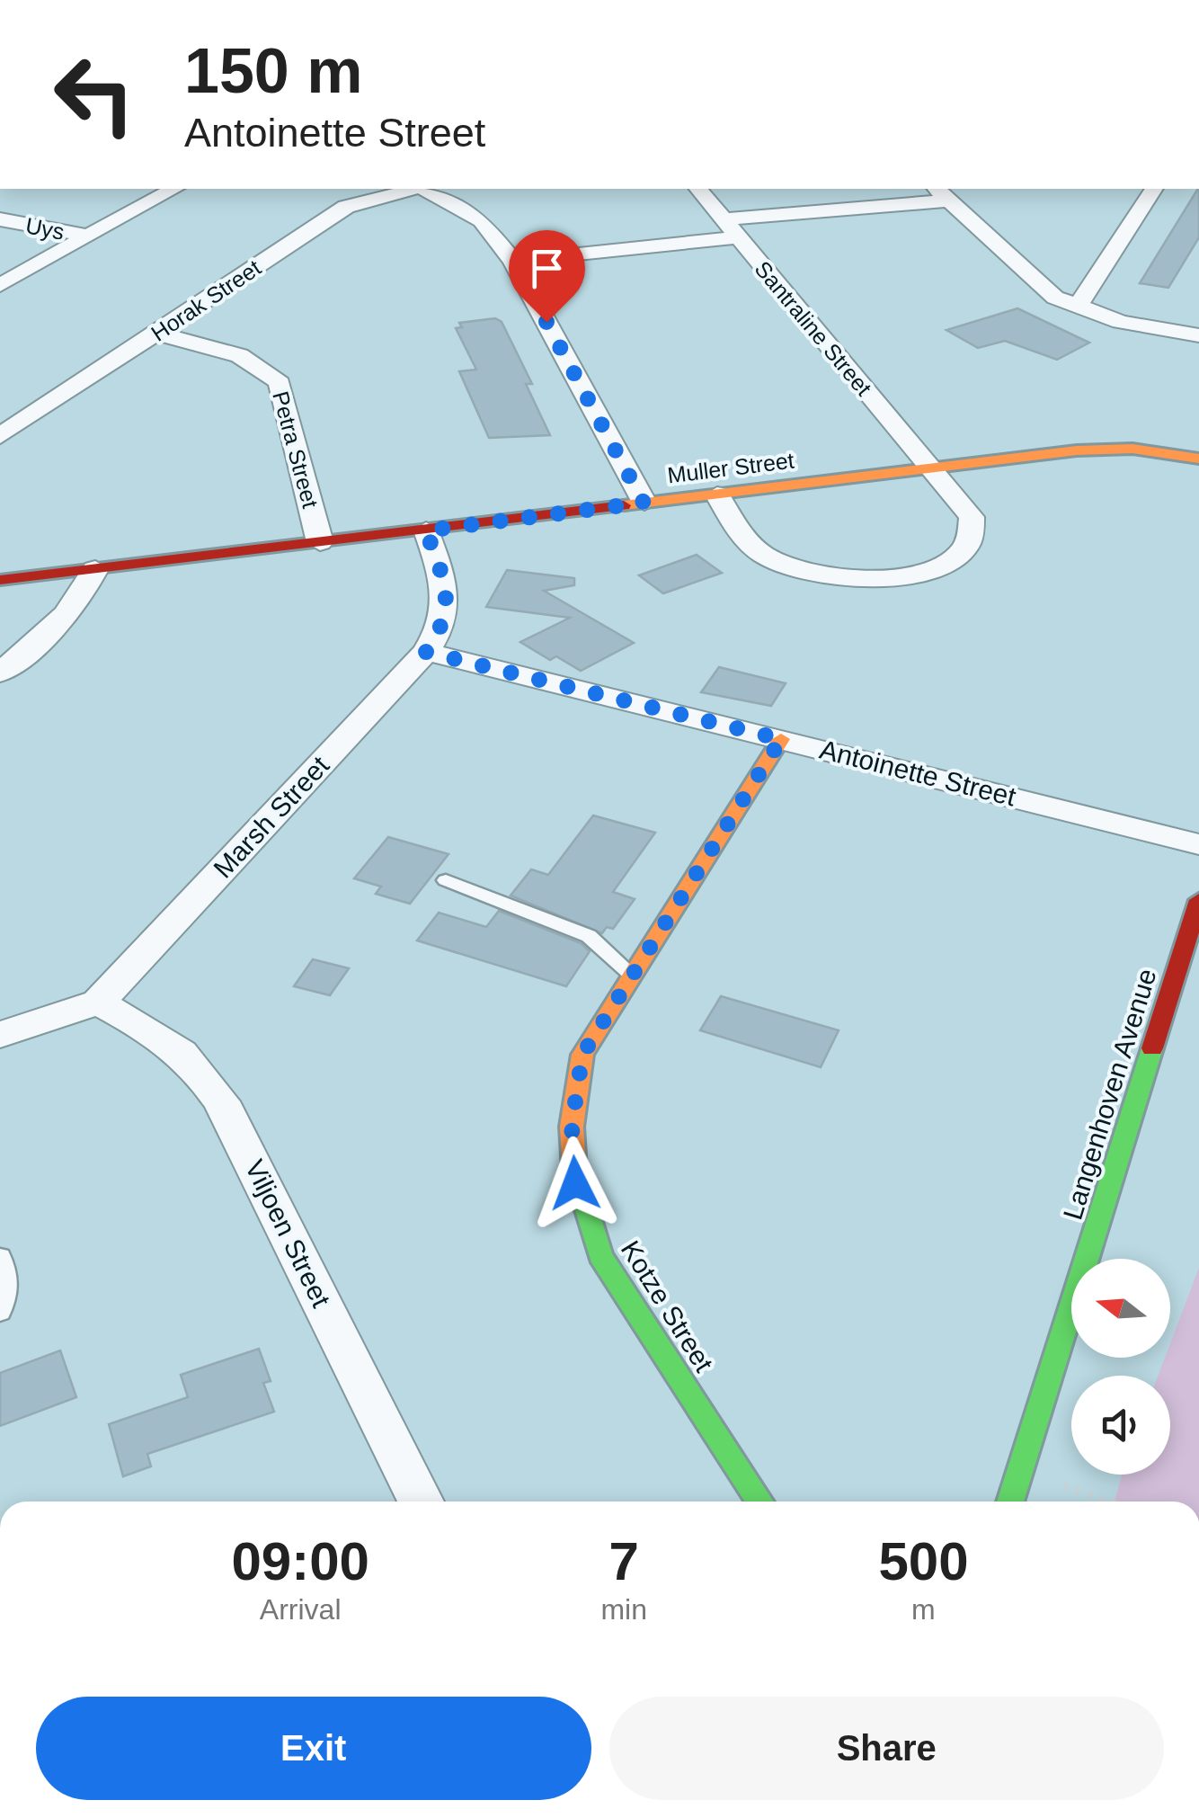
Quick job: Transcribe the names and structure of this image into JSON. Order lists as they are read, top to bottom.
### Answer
{
  "streets": {
    "street": [
      "Uys",
      "Horak Street",
      "Santraline Street",
      "Petra Street",
      "Muller Street",
      "Antoinette Street",
      "Marsh Street",
      "Langenhoven Avenue",
      "Viljoen Street",
      "Kotze Street"
    ]
  },
  "crossings": [
    ["Horak Street", "Petra Street"],
    ["Santraline Street", "Muller Street"],
    ["Petra Street", "Muller Street"],
    ["Muller Street", "Marsh Street"],
    ["Antoinette Street", "Marsh Street"],
    ["Antoinette Street", "Kotze Street"],
    ["Marsh Street", "Viljoen Street"]
  ],
  "north": "left",
  "page": {
    "turn": ["150 m", "Antoinette Street"],
    "eta": [
      "09:00",
      "Arrival",
      "7",
      "min",
      "500",
      "m"
    ],
    "buttons": ["Exit", "Share"]
  }
}
